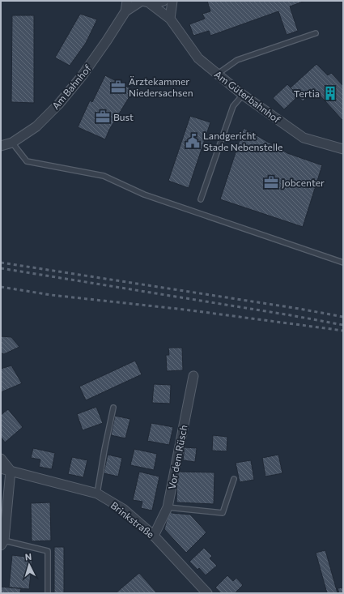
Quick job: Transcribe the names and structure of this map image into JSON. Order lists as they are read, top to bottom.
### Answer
{
  "streets": {
    "street": [
      "Am Bahnhof",
      "Am Güterbahnhof",
      "Vor dem Rüsch",
      "Brinkstraße"
    ]
  },
  "crossings": [
    ["Am Bahnhof", "Am Güterbahnhof"],
    ["Vor dem Rüsch", "Brinkstraße"]
  ],
  "places": {
    "office": ["Ärztekammer Niedersachsen", "Bust", "Jobcenter"],
    "building": ["Tertia"],
    "public building": ["Landgericht Stade Nebenstelle"]
  },
  "north": "top"
}
